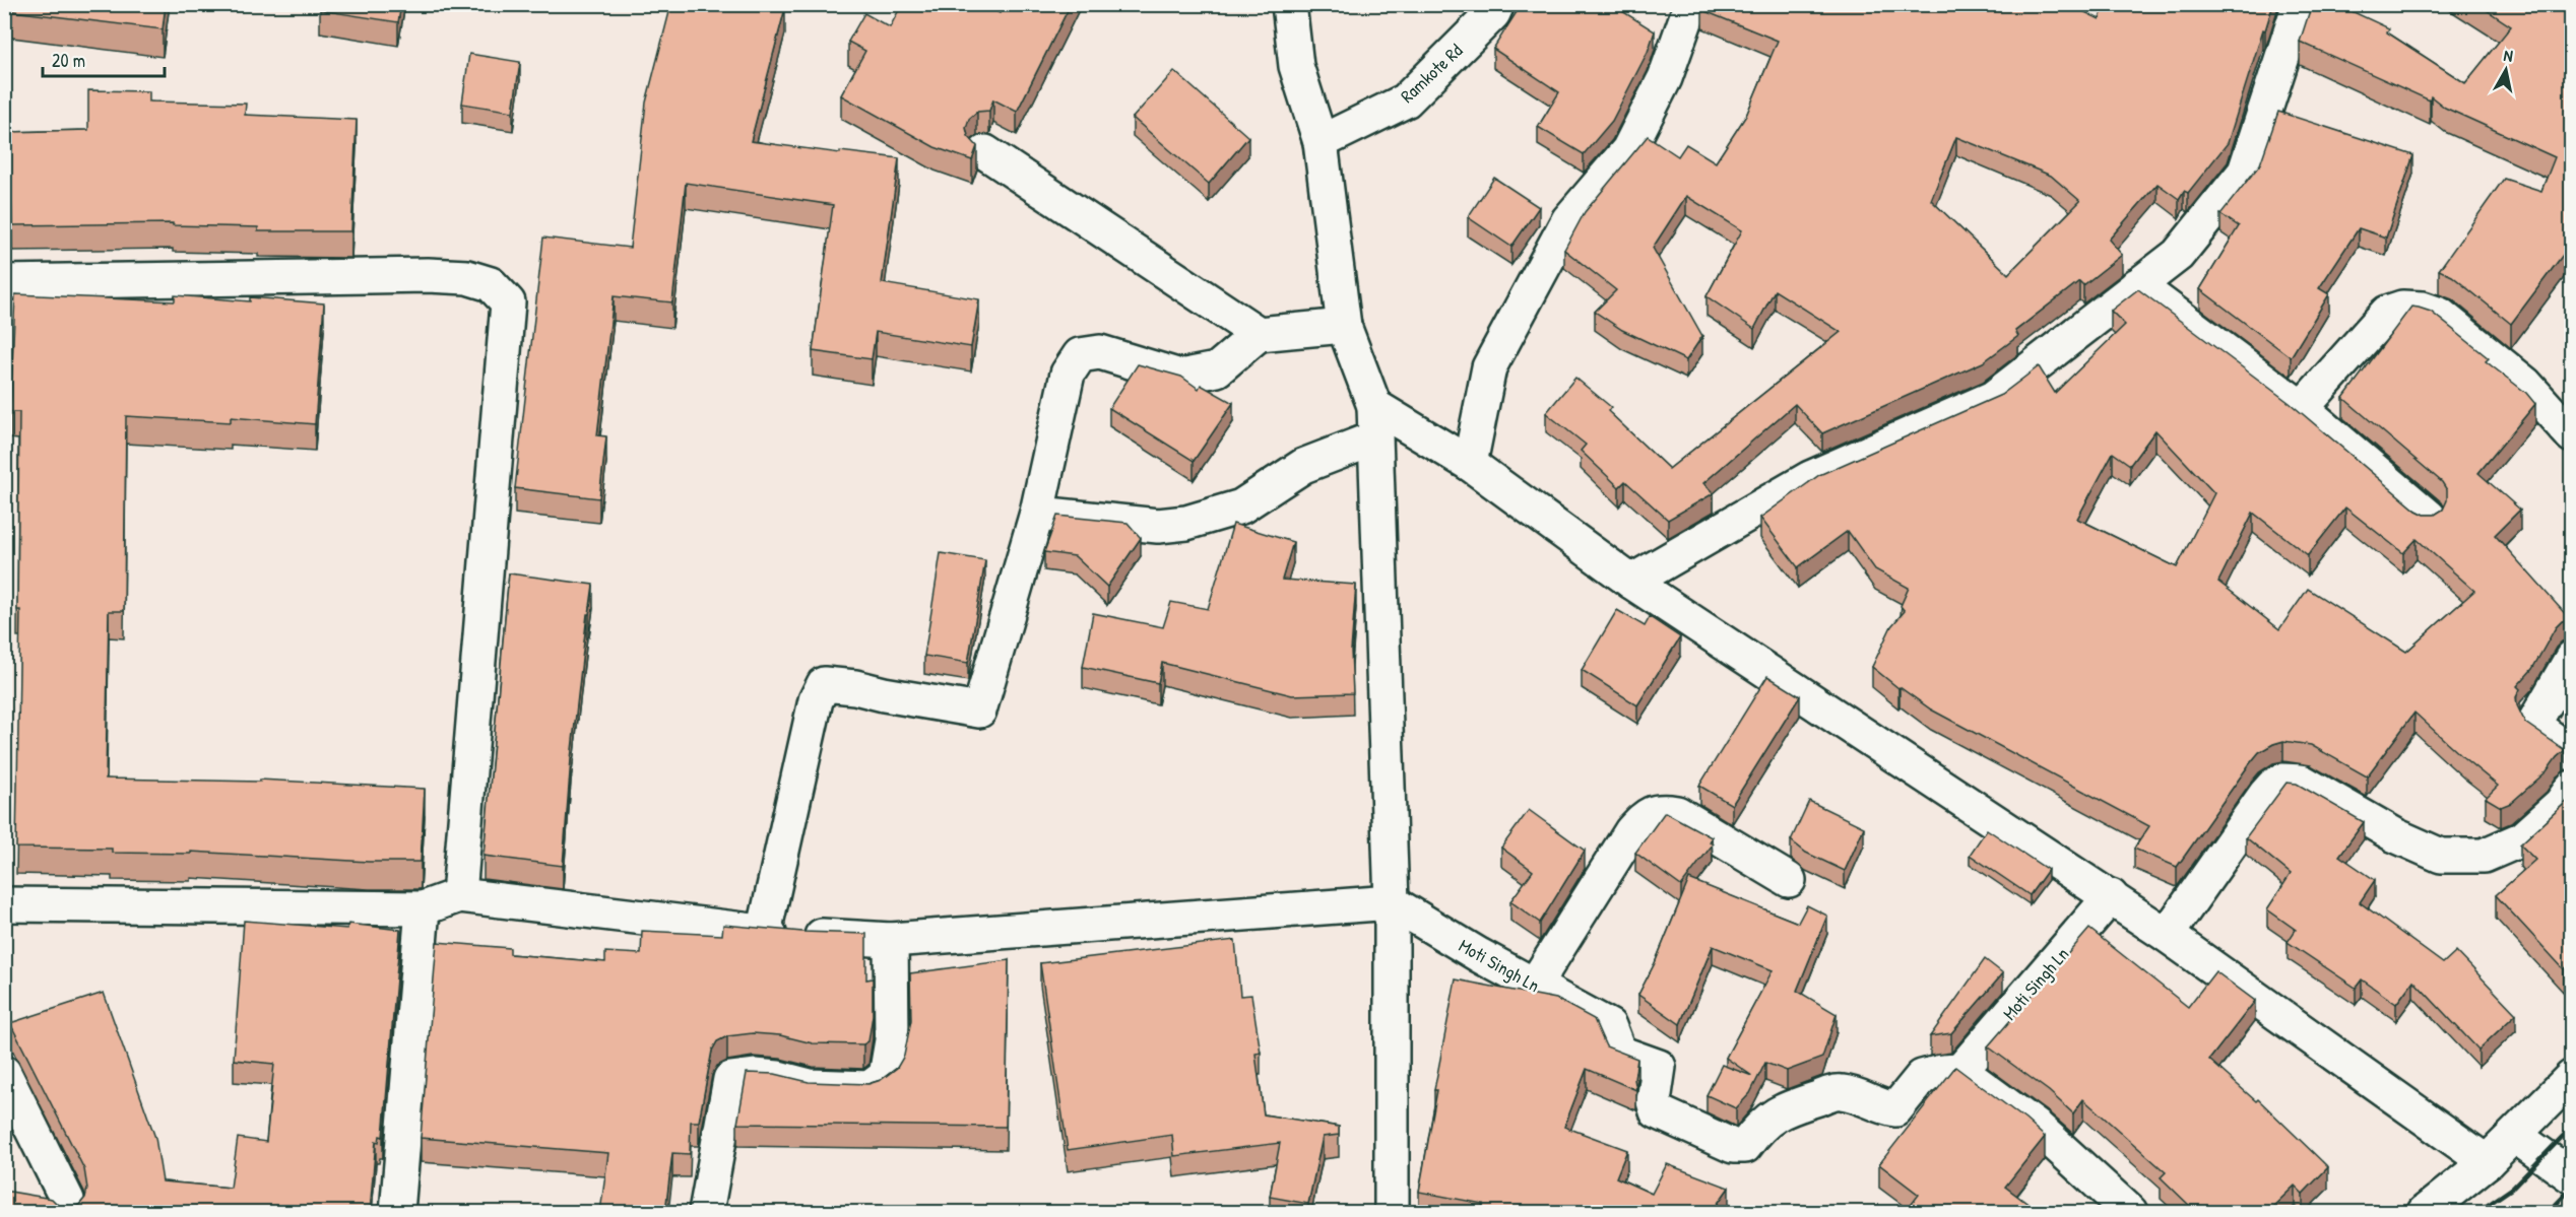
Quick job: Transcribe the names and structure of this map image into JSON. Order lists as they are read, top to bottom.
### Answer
{
  "streets": {
    "street": ["Ramkote Rd", "Moti Singh Ln"]
  },
  "scale_bar": "20 m",
  "north": "top"
}
